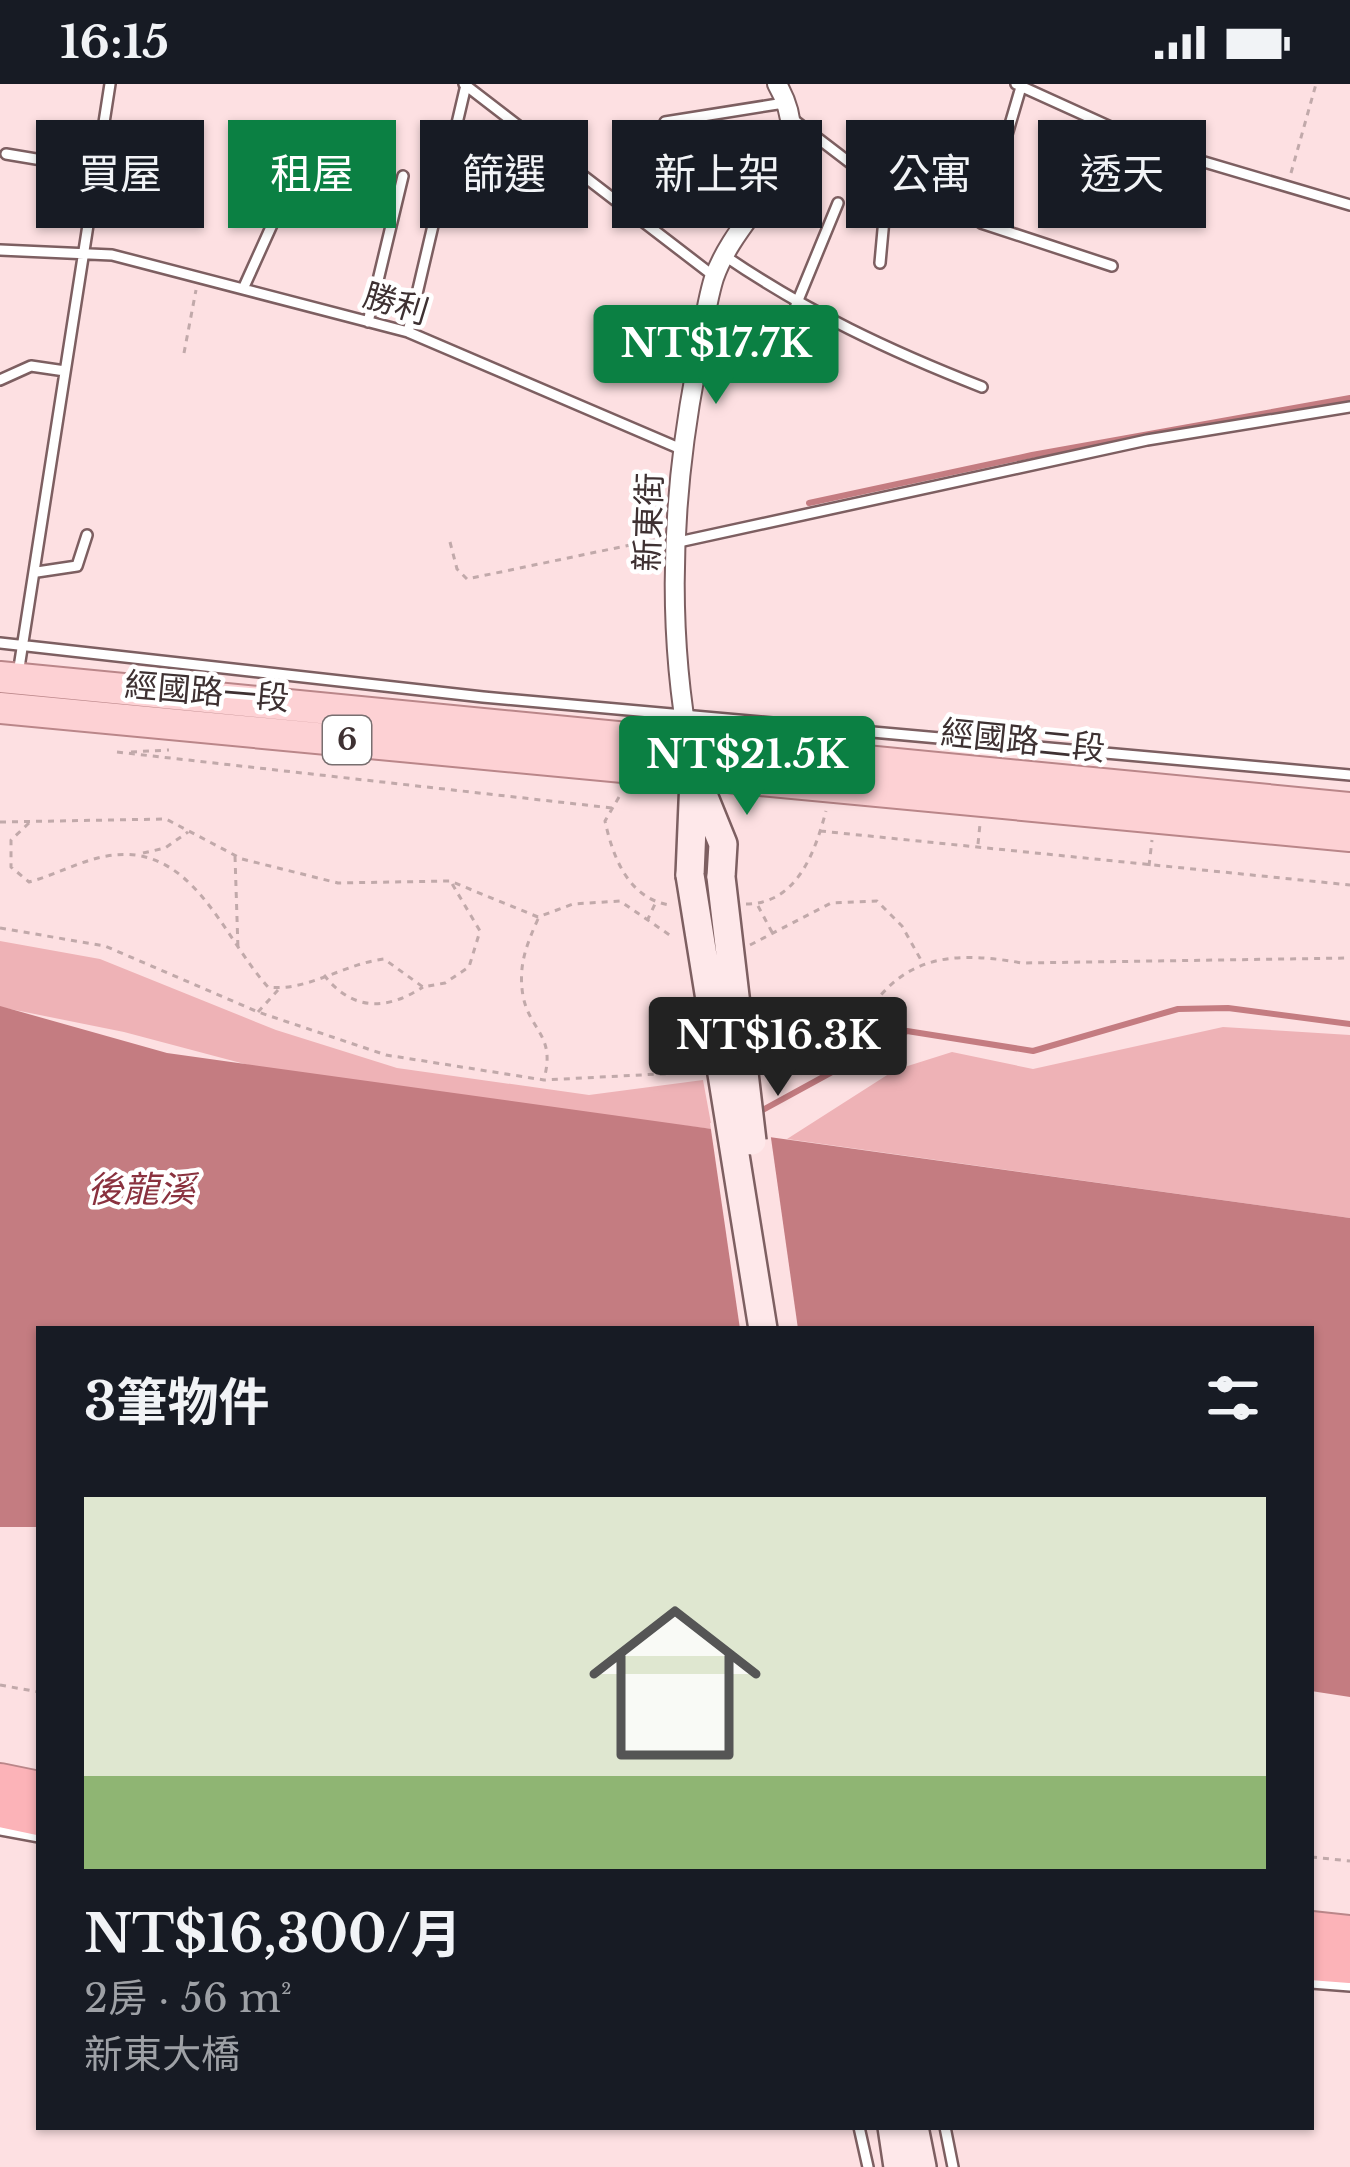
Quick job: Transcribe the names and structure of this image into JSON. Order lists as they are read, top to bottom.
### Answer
{
  "streets": {
    "main road": ["經國路一段", "6", "經國路二段"],
    "street": ["新東街"],
    "lane": ["勝利"]
  },
  "crossings": [
    ["勝利", "新東街"],
    ["新東街", "經國路一段"],
    ["新東街", "經國路二段"],
    ["經國路一段", "經國路二段"]
  ],
  "water": ["後龍溪"],
  "page": {
    "status": "16:15",
    "chip": [
      "買屋",
      "租屋",
      "篩選",
      "新上架",
      "公寓",
      "透天"
    ],
    "price": ["NT$17.7K", "NT$21.5K", "NT$16.3K"],
    "heading": "3筆物件",
    "list": [
      {
        "name": "NT$16,300/月",
        "note": "2房 · 56 m² · 新東大橋"
      }
    ]
  }
}
